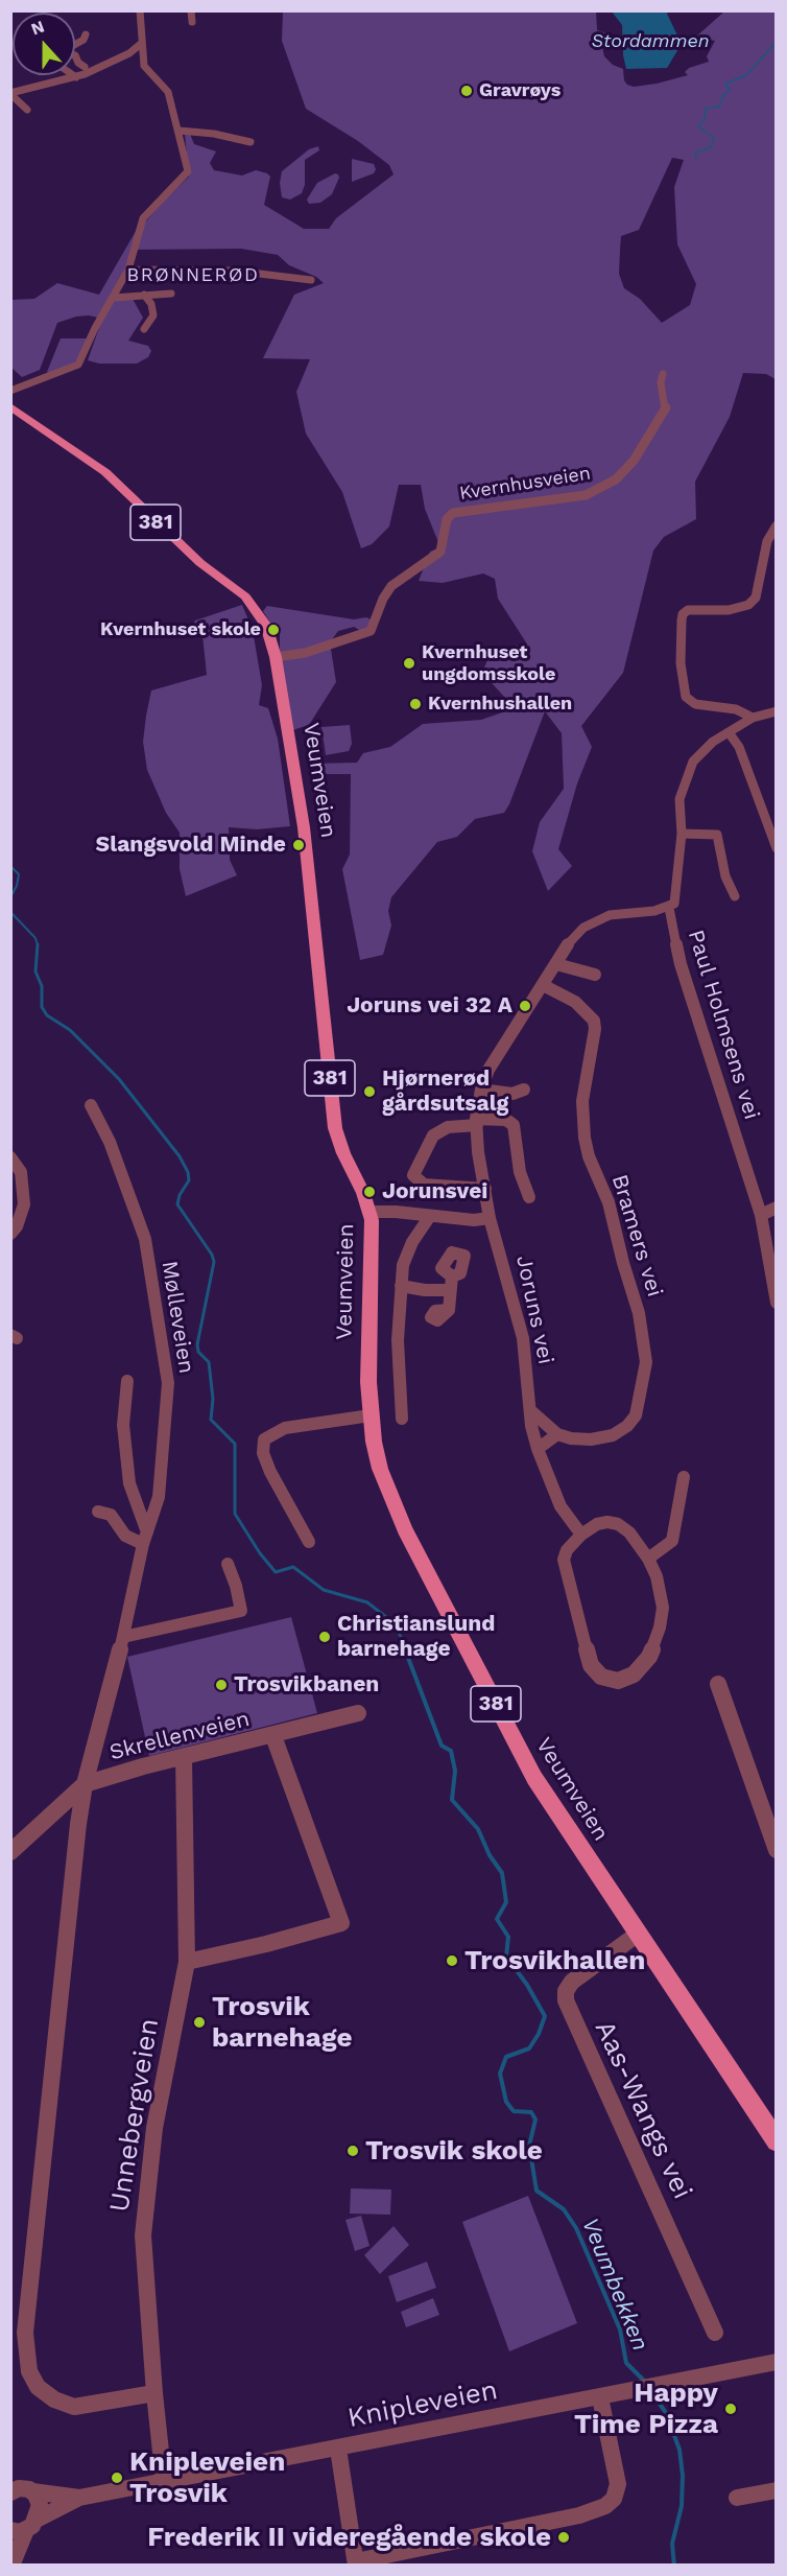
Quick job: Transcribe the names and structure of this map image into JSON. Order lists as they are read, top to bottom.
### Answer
{
  "streets": {
    "main road": ["381", "Veumveien"],
    "street": [
      "Kvernhusveien",
      "Paul Holmsens vei",
      "Bramers vei",
      "Joruns vei",
      "Mølleveien",
      "Skrellenveien",
      "Aas-Wangs vei",
      "Unnebergveien",
      "Knipleveien"
    ]
  },
  "crossings": [
    ["Kvernhusveien", "Veumveien"],
    ["Veumveien", "Aas-Wangs vei"],
    ["Paul Holmsens vei", "Joruns vei"],
    ["Bramers vei", "Joruns vei"],
    ["Mølleveien", "Skrellenveien"],
    ["Mølleveien", "Unnebergveien"],
    ["Skrellenveien", "Unnebergveien"],
    ["Unnebergveien", "Knipleveien"]
  ],
  "districts": ["BRØNNERØD"],
  "water": ["Stordammen", "Veumbekken"],
  "places": [
    "Gravrøys",
    "Kvernhuset skole",
    "Kvernhuset ungdomsskole",
    "Kvernhushallen",
    "Slangsvold Minde",
    "Joruns vei 32 A",
    "Hjørnerød gårdsutsalg",
    "Jorunsvei",
    "Christianslund barnehage",
    "Trosvikbanen",
    "Trosvikhallen",
    "Trosvik barnehage",
    "Trosvik skole",
    "Happy Time Pizza",
    "Knipleveien Trosvik",
    "Frederik II videregående skole"
  ],
  "north": "top"
}
